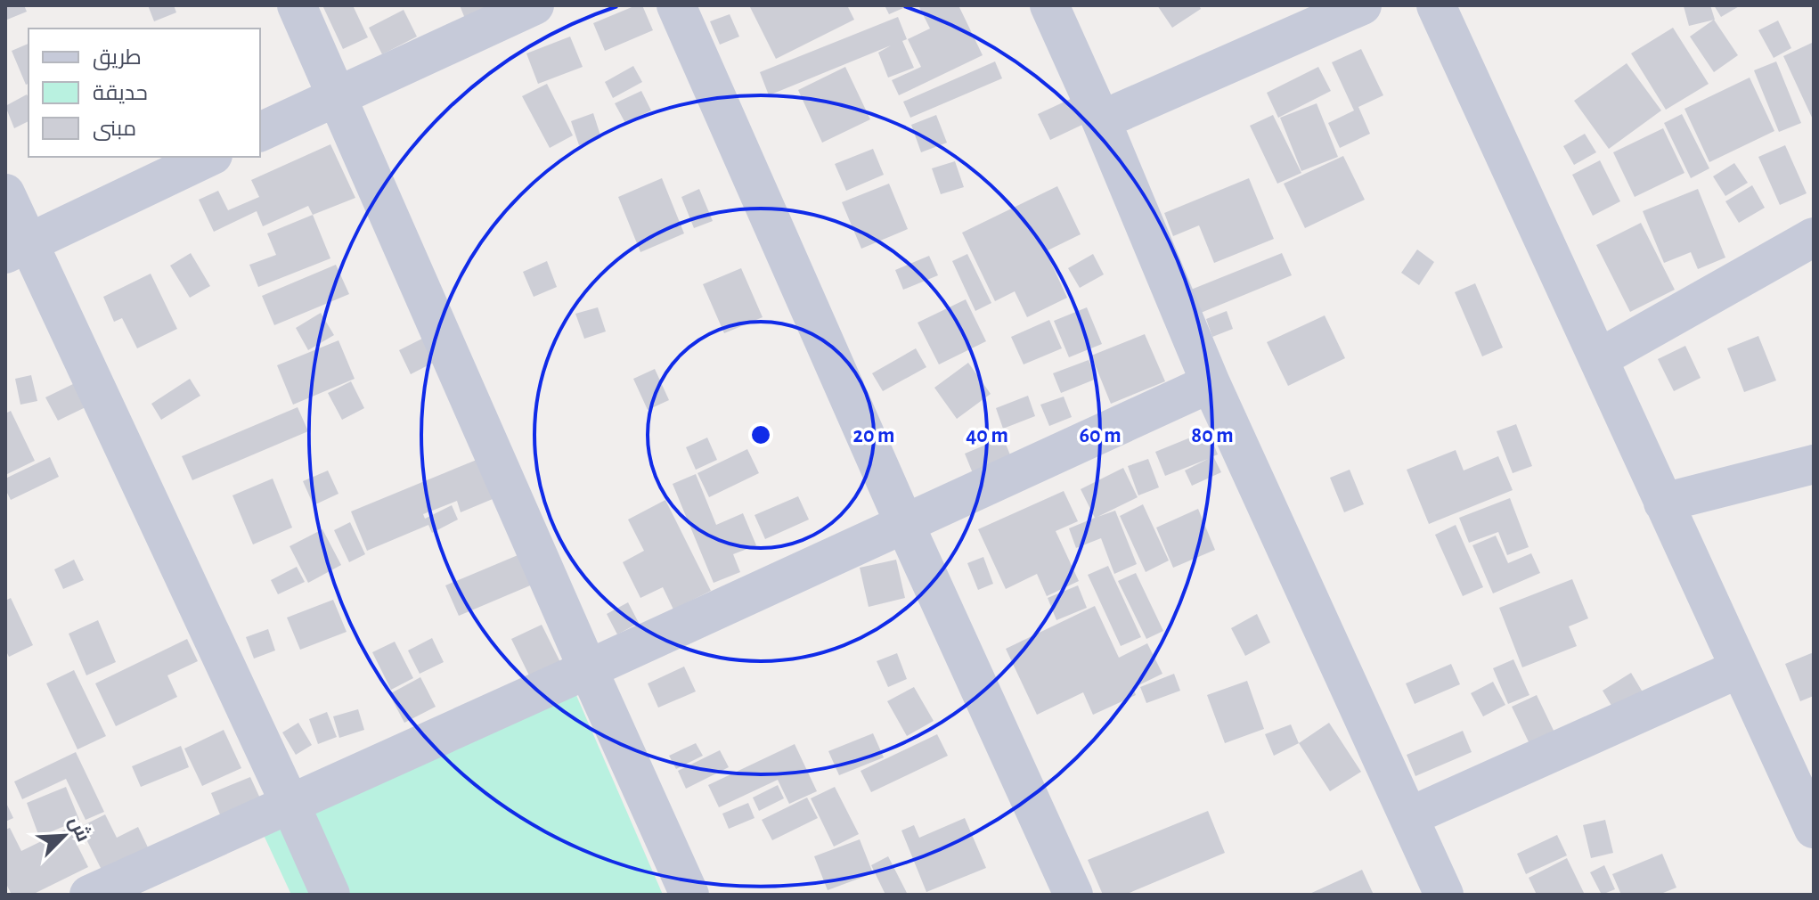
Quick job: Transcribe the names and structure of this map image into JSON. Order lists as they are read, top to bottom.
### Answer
{
  "legend": ["طريق", "حديقة", "مبنى"],
  "north": "top right",
  "rings": [
    "20 m",
    "40 m",
    "60 m",
    "80 m"
  ]
}
